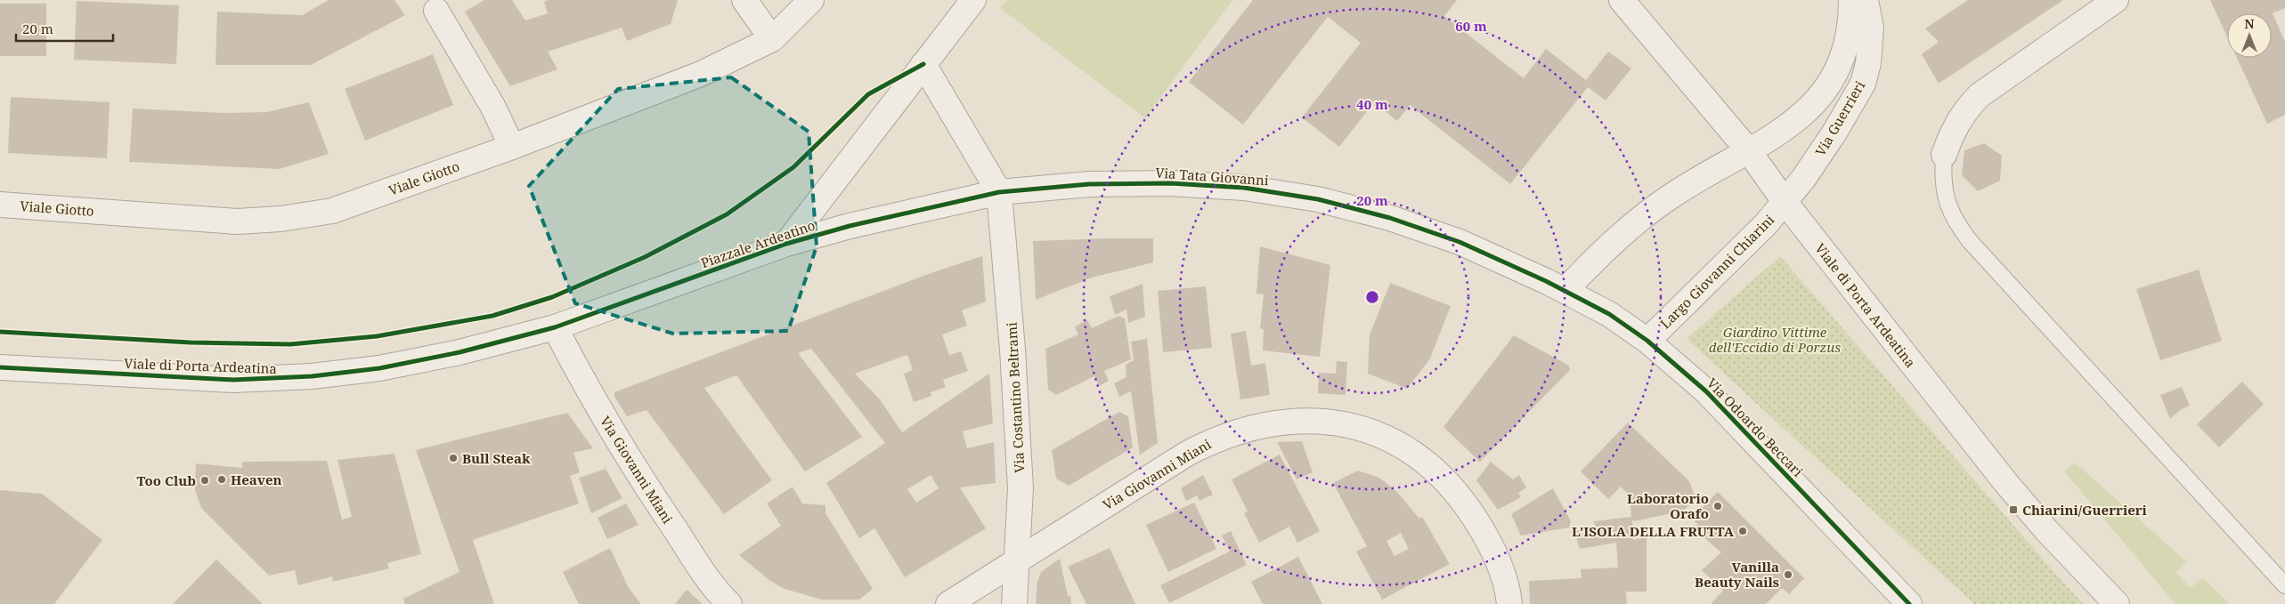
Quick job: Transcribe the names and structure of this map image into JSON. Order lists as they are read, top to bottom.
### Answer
{
  "streets": {
    "street": [
      "Via Guerrieri",
      "Via Tata Giovanni",
      "Viale Giotto",
      "Piazzale Ardeatino",
      "Largo Giovanni Chiarini",
      "Viale di Porta Ardeatina",
      "Via Costantino Beltrami",
      "Via Odoardo Beccari",
      "Via Giovanni Miani"
    ]
  },
  "crossings": [
    ["Via Guerrieri", "Largo Giovanni Chiarini"],
    ["Via Guerrieri", "Viale di Porta Ardeatina"],
    ["Via Tata Giovanni", "Piazzale Ardeatino"],
    ["Via Tata Giovanni", "Via Costantino Beltrami"],
    ["Via Tata Giovanni", "Via Odoardo Beccari"],
    ["Piazzale Ardeatino", "Viale di Porta Ardeatina"],
    ["Piazzale Ardeatino", "Via Costantino Beltrami"],
    ["Piazzale Ardeatino", "Via Giovanni Miani"],
    ["Largo Giovanni Chiarini", "Viale di Porta Ardeatina"],
    ["Largo Giovanni Chiarini", "Via Odoardo Beccari"],
    ["Viale di Porta Ardeatina", "Via Giovanni Miani"],
    ["Via Costantino Beltrami", "Via Giovanni Miani"]
  ],
  "parks": ["Giardino Vittime dell'Eccidio di Porzus"],
  "places": {
    "other": [
      "Bull Steak",
      "Heaven",
      "Too Club",
      "Laboratorio Orafo",
      "L'ISOLA DELLA FRUTTA",
      "Vanilla Beauty Nails"
    ],
    "transit": ["Chiarini/Guerrieri"]
  },
  "scale_bar": "20 m",
  "north": "top",
  "rings": ["60 m", "40 m", "20 m"]
}
